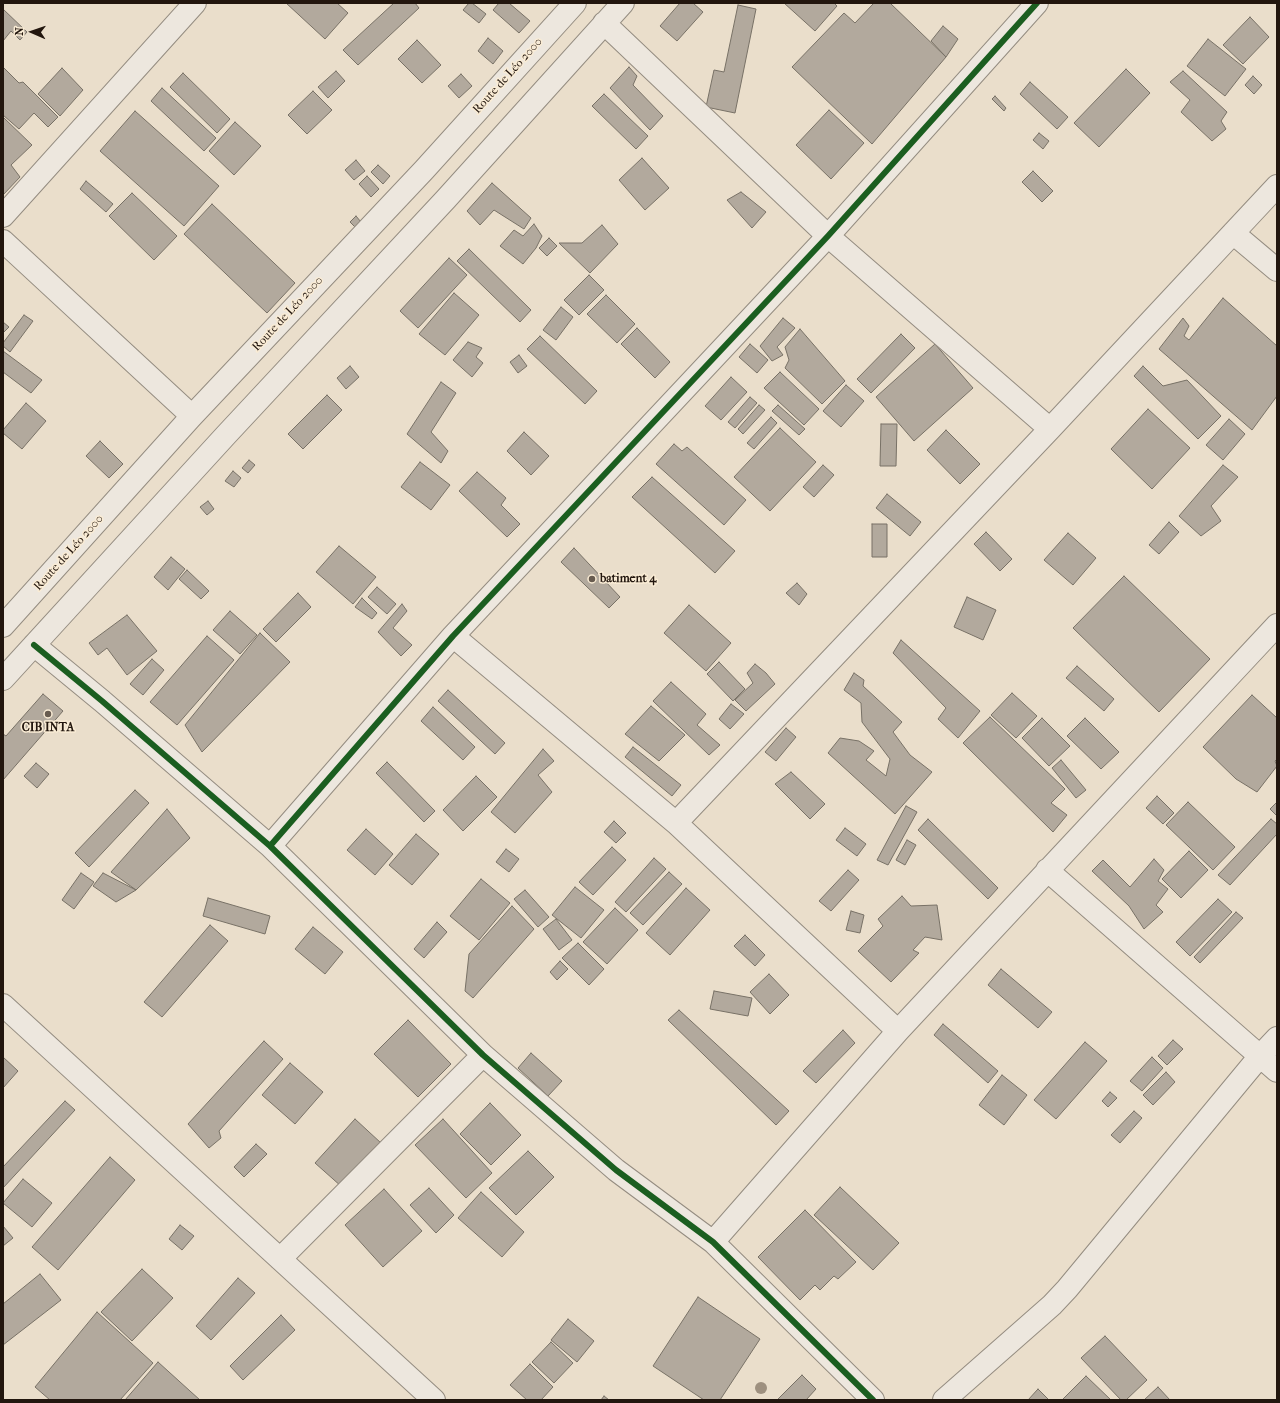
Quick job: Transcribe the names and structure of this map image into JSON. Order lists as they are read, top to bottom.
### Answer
{
  "streets": {
    "street": ["Route de Léo 2000"]
  },
  "places": ["batiment 4", "CIB INTA"],
  "north": "left"
}
